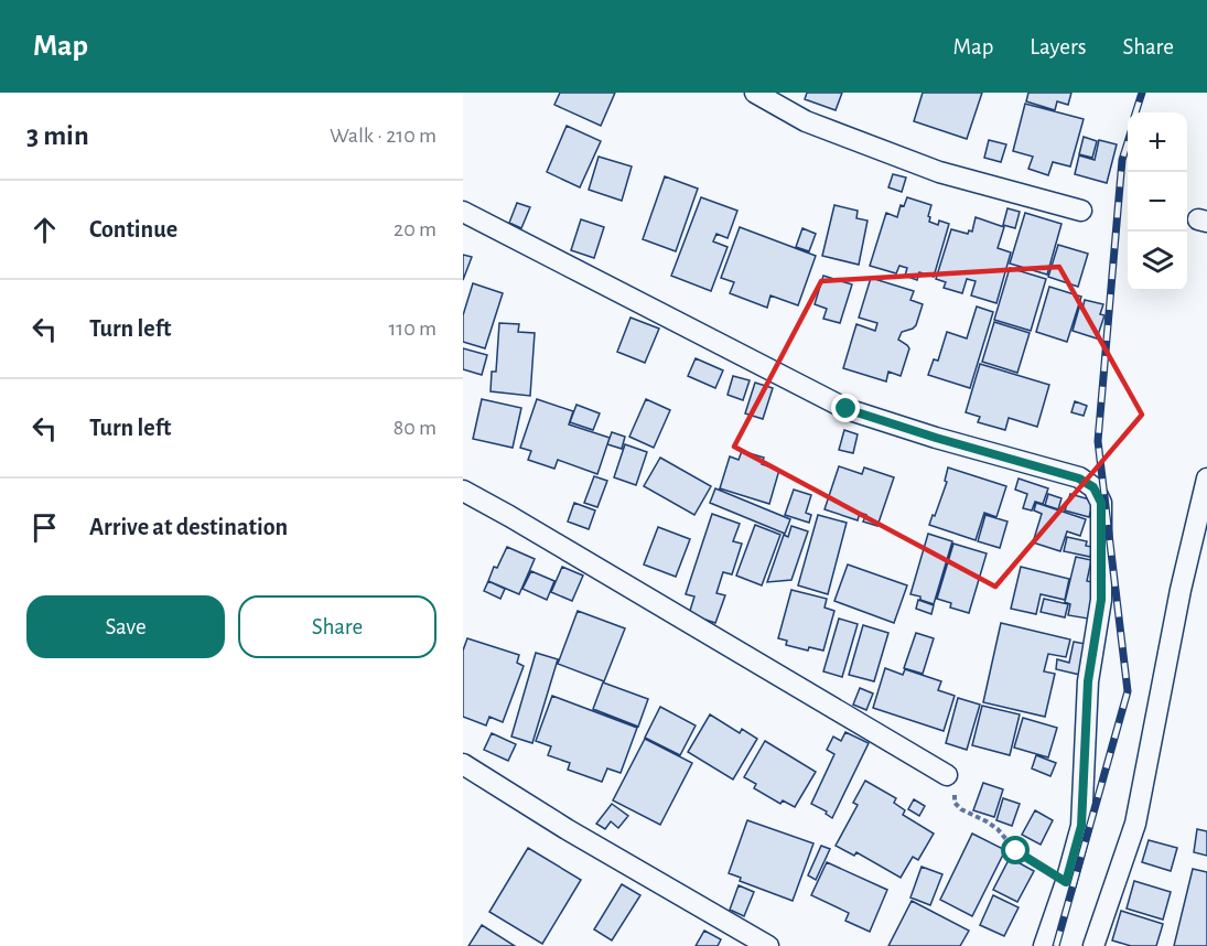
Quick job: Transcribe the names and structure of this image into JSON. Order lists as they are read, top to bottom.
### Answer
{
  "page": {
    "header": "Map",
    "nav": ["Map", "Layers", "Share"],
    "heading": ["3 min", "Walk · 210 m"],
    "map_buttons": ["+", "−"],
    "list": [
      ["Continue", "20 m"],
      ["Turn left", "110 m"],
      ["Turn left", "80 m"],
      "Arrive at destination"
    ],
    "buttons": ["Save", "Share"]
  }
}
